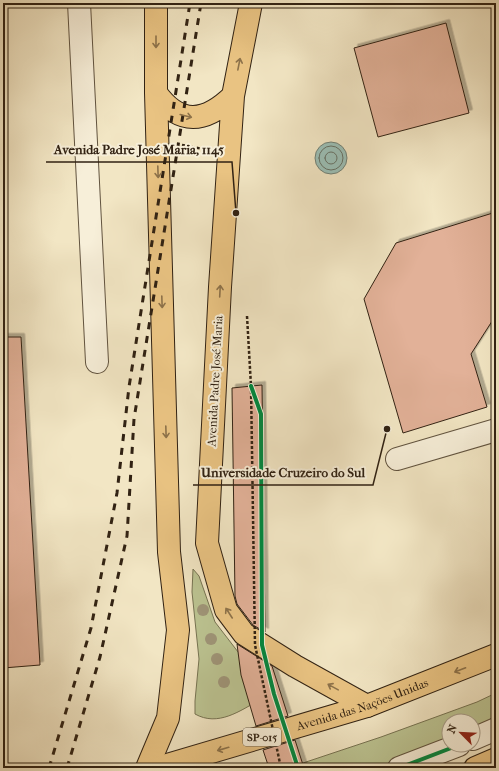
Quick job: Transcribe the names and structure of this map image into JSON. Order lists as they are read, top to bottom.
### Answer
{
  "streets": {
    "main road": ["Avenida Padre José Maria", "Avenida das Nações Unidas", "SP-015"]
  },
  "crossings": [
    ["Avenida Padre José Maria", "Avenida das Nações Unidas"]
  ],
  "one_way": ["Avenida das Nações Unidas"],
  "places": ["Avenida Padre José Maria, 1145", "Universidade Cruzeiro do Sul"],
  "north": "top left"
}
